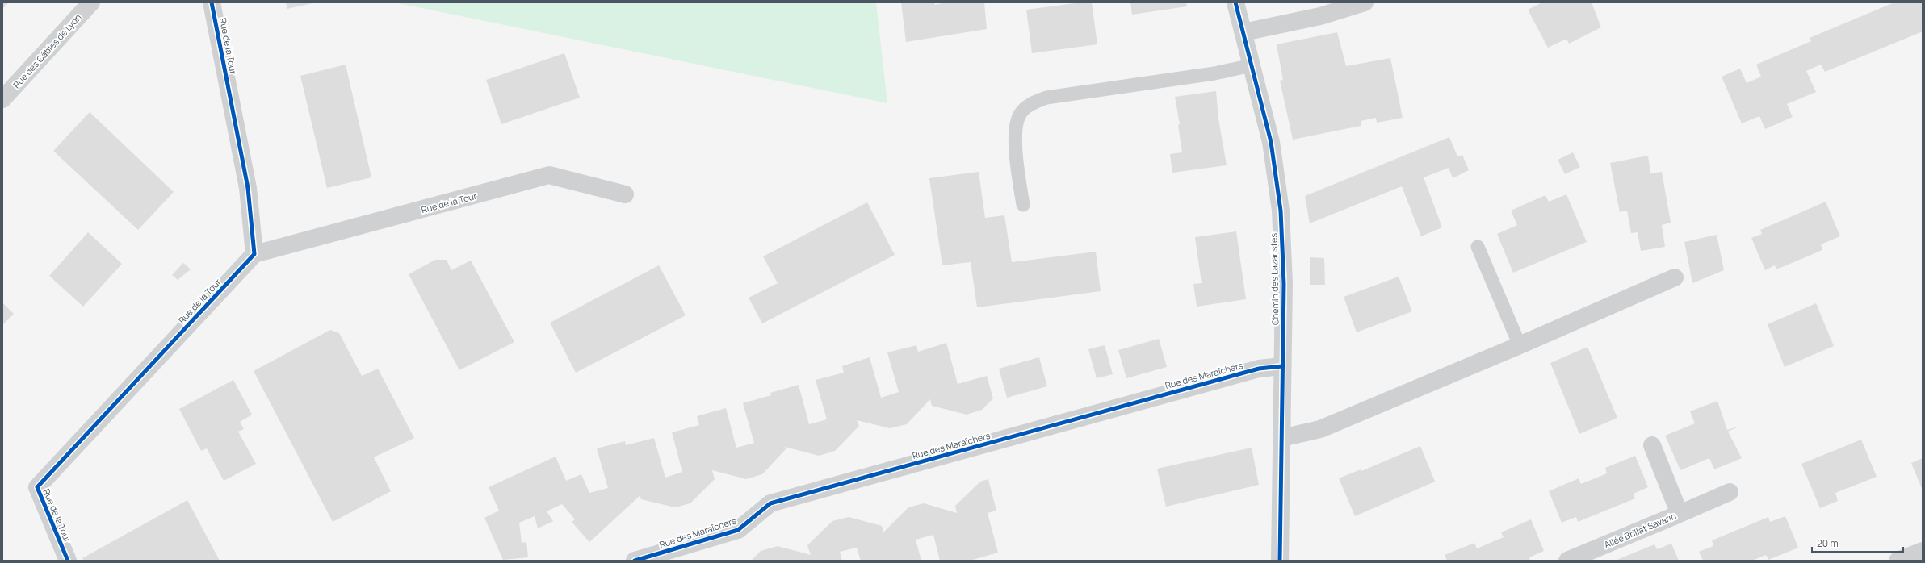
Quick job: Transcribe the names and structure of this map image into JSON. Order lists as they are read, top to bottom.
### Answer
{
  "streets": {
    "street": [
      "Rue de la Tour",
      "Rue des Câbles de Lyon",
      "Chemin des Lazaristes",
      "Rue des Maraîchers",
      "Allée Brillat Savarin"
    ]
  },
  "crossings": [
    ["Chemin des Lazaristes", "Rue des Maraîchers"]
  ],
  "scale_bar": "20 m"
}
